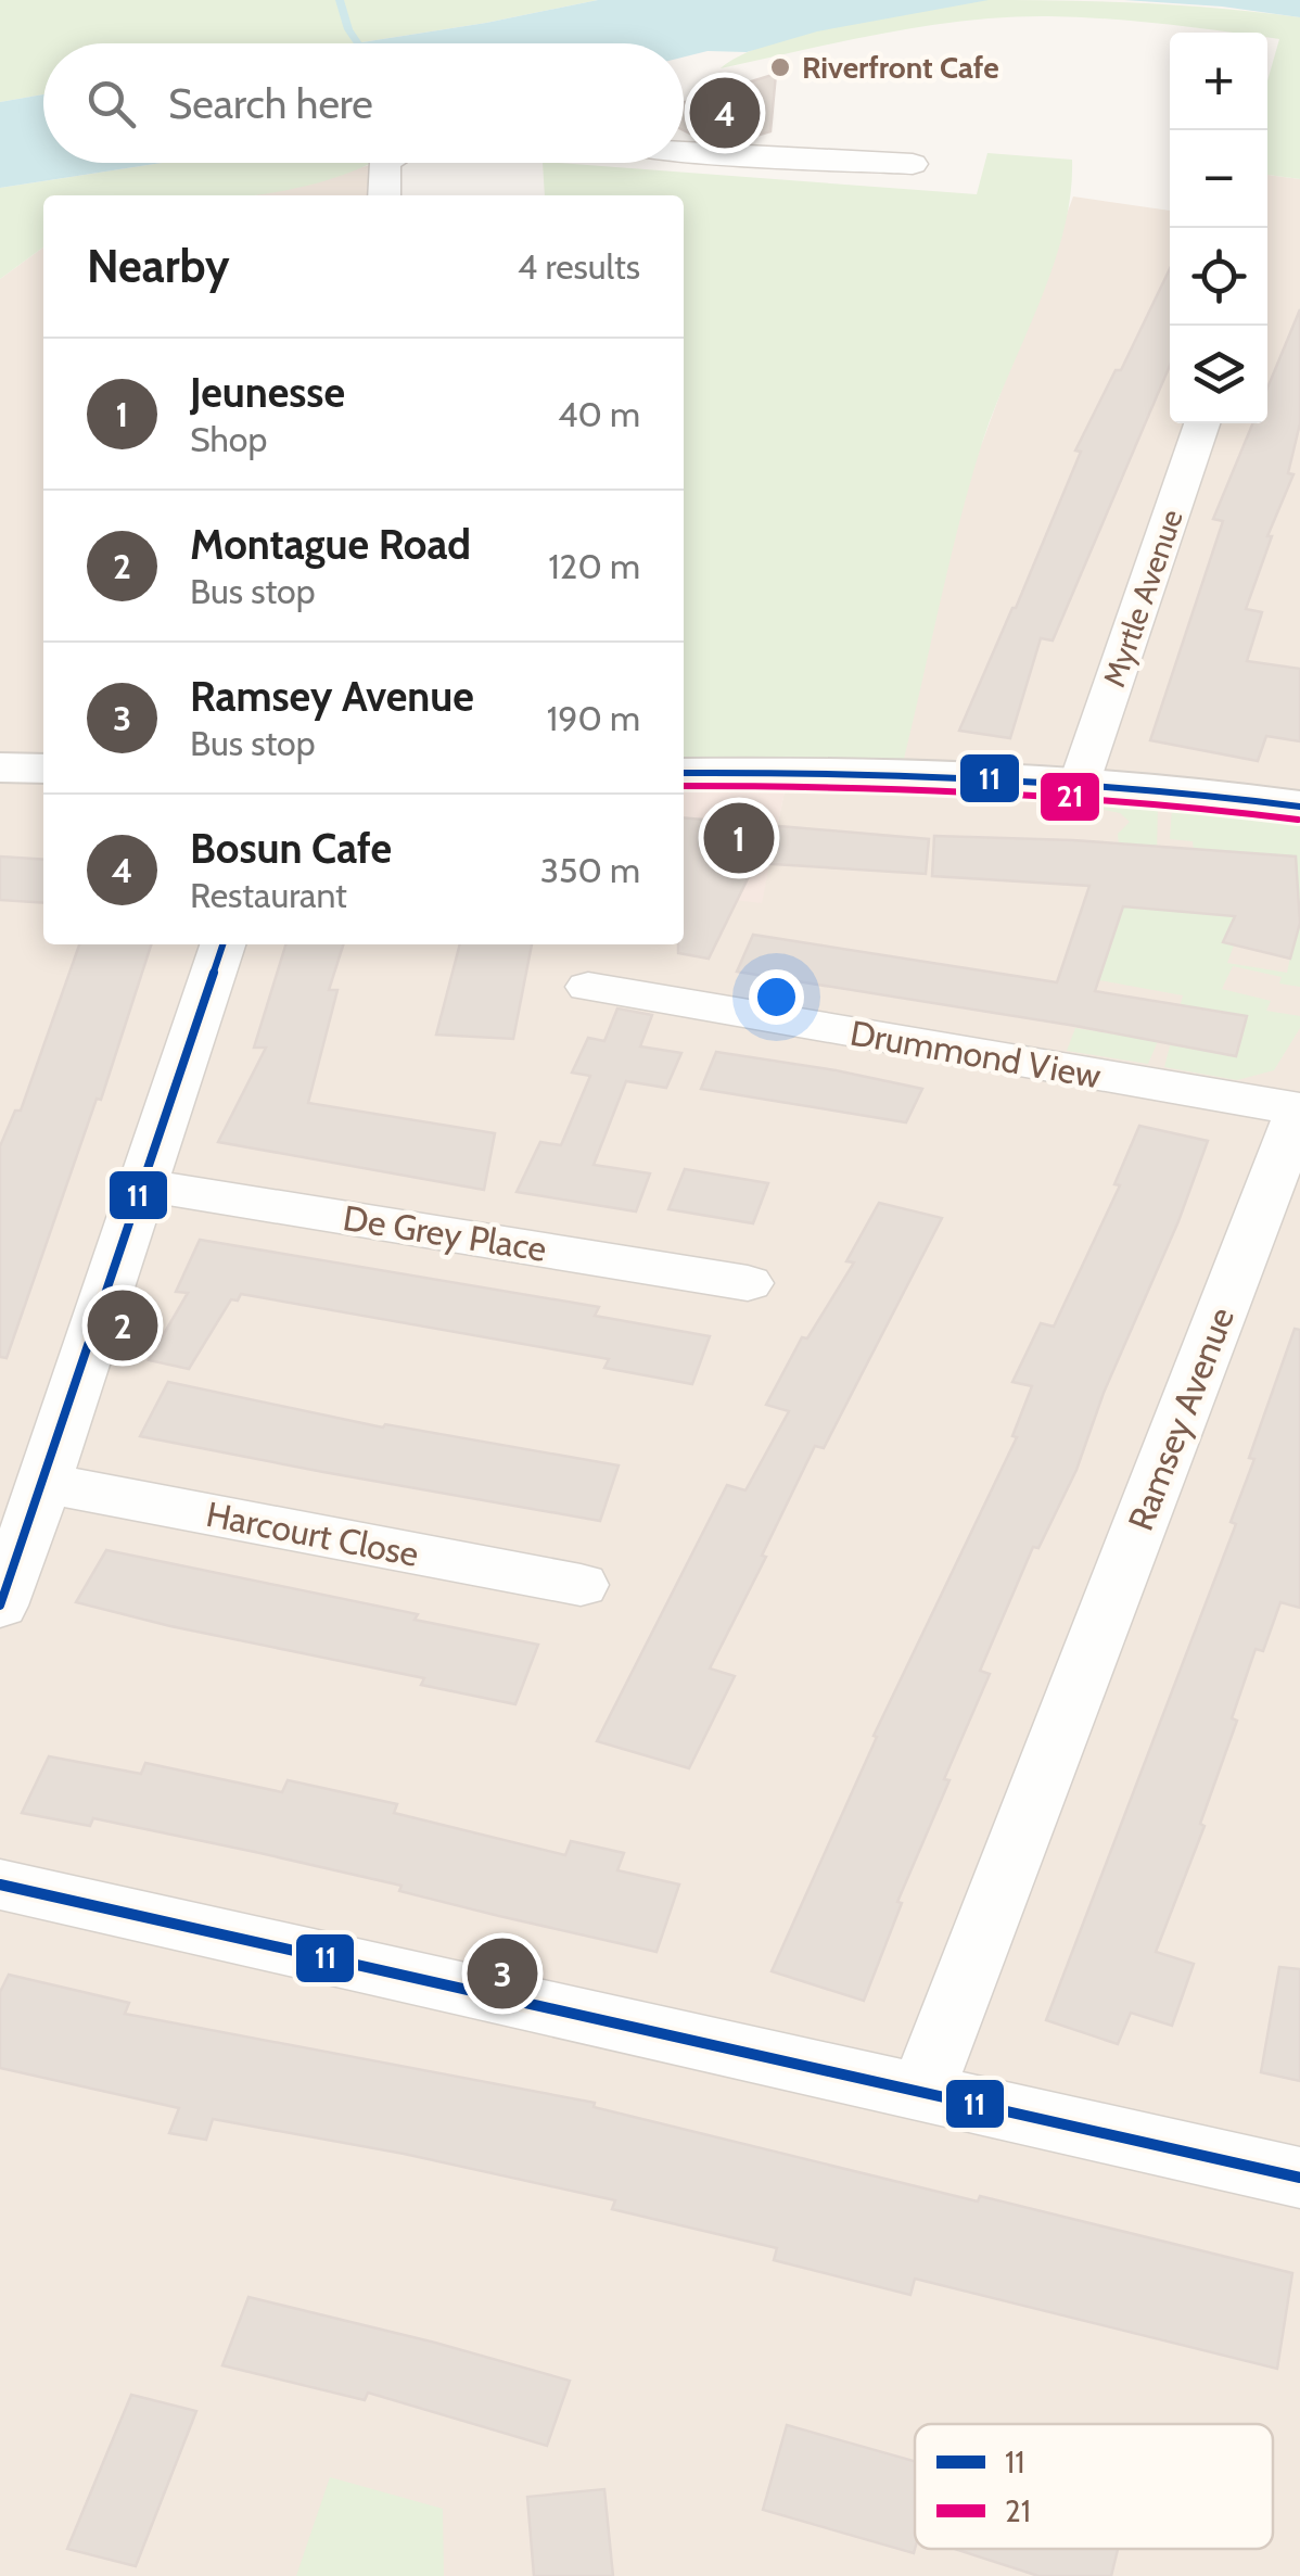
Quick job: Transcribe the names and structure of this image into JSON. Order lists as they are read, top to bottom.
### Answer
{
  "streets": {
    "street": [
      "Myrtle Avenue",
      "Drummond View",
      "De Grey Place",
      "Ramsey Avenue",
      "Harcourt Close"
    ]
  },
  "crossings": [
    ["Drummond View", "Ramsey Avenue"]
  ],
  "places": ["Riverfront Cafe"],
  "lines": ["transit line 11", "transit line 21"],
  "legend": ["11", "21"],
  "page": {
    "map_buttons": ["+", "−"],
    "search": "Search here",
    "pins": [
      "4",
      "1",
      "2",
      "3"
    ],
    "heading": ["Nearby", "4 results"],
    "list": [
      {
        "mark": "1",
        "name": "Jeunesse",
        "note": "Shop",
        "value": "40 m"
      },
      {
        "mark": "2",
        "name": "Montague Road",
        "note": "Bus stop",
        "value": "120 m"
      },
      {
        "mark": "3",
        "name": "Ramsey Avenue",
        "note": "Bus stop",
        "value": "190 m"
      },
      {
        "mark": "4",
        "name": "Bosun Cafe",
        "note": "Restaurant",
        "value": "350 m"
      }
    ]
  }
}
